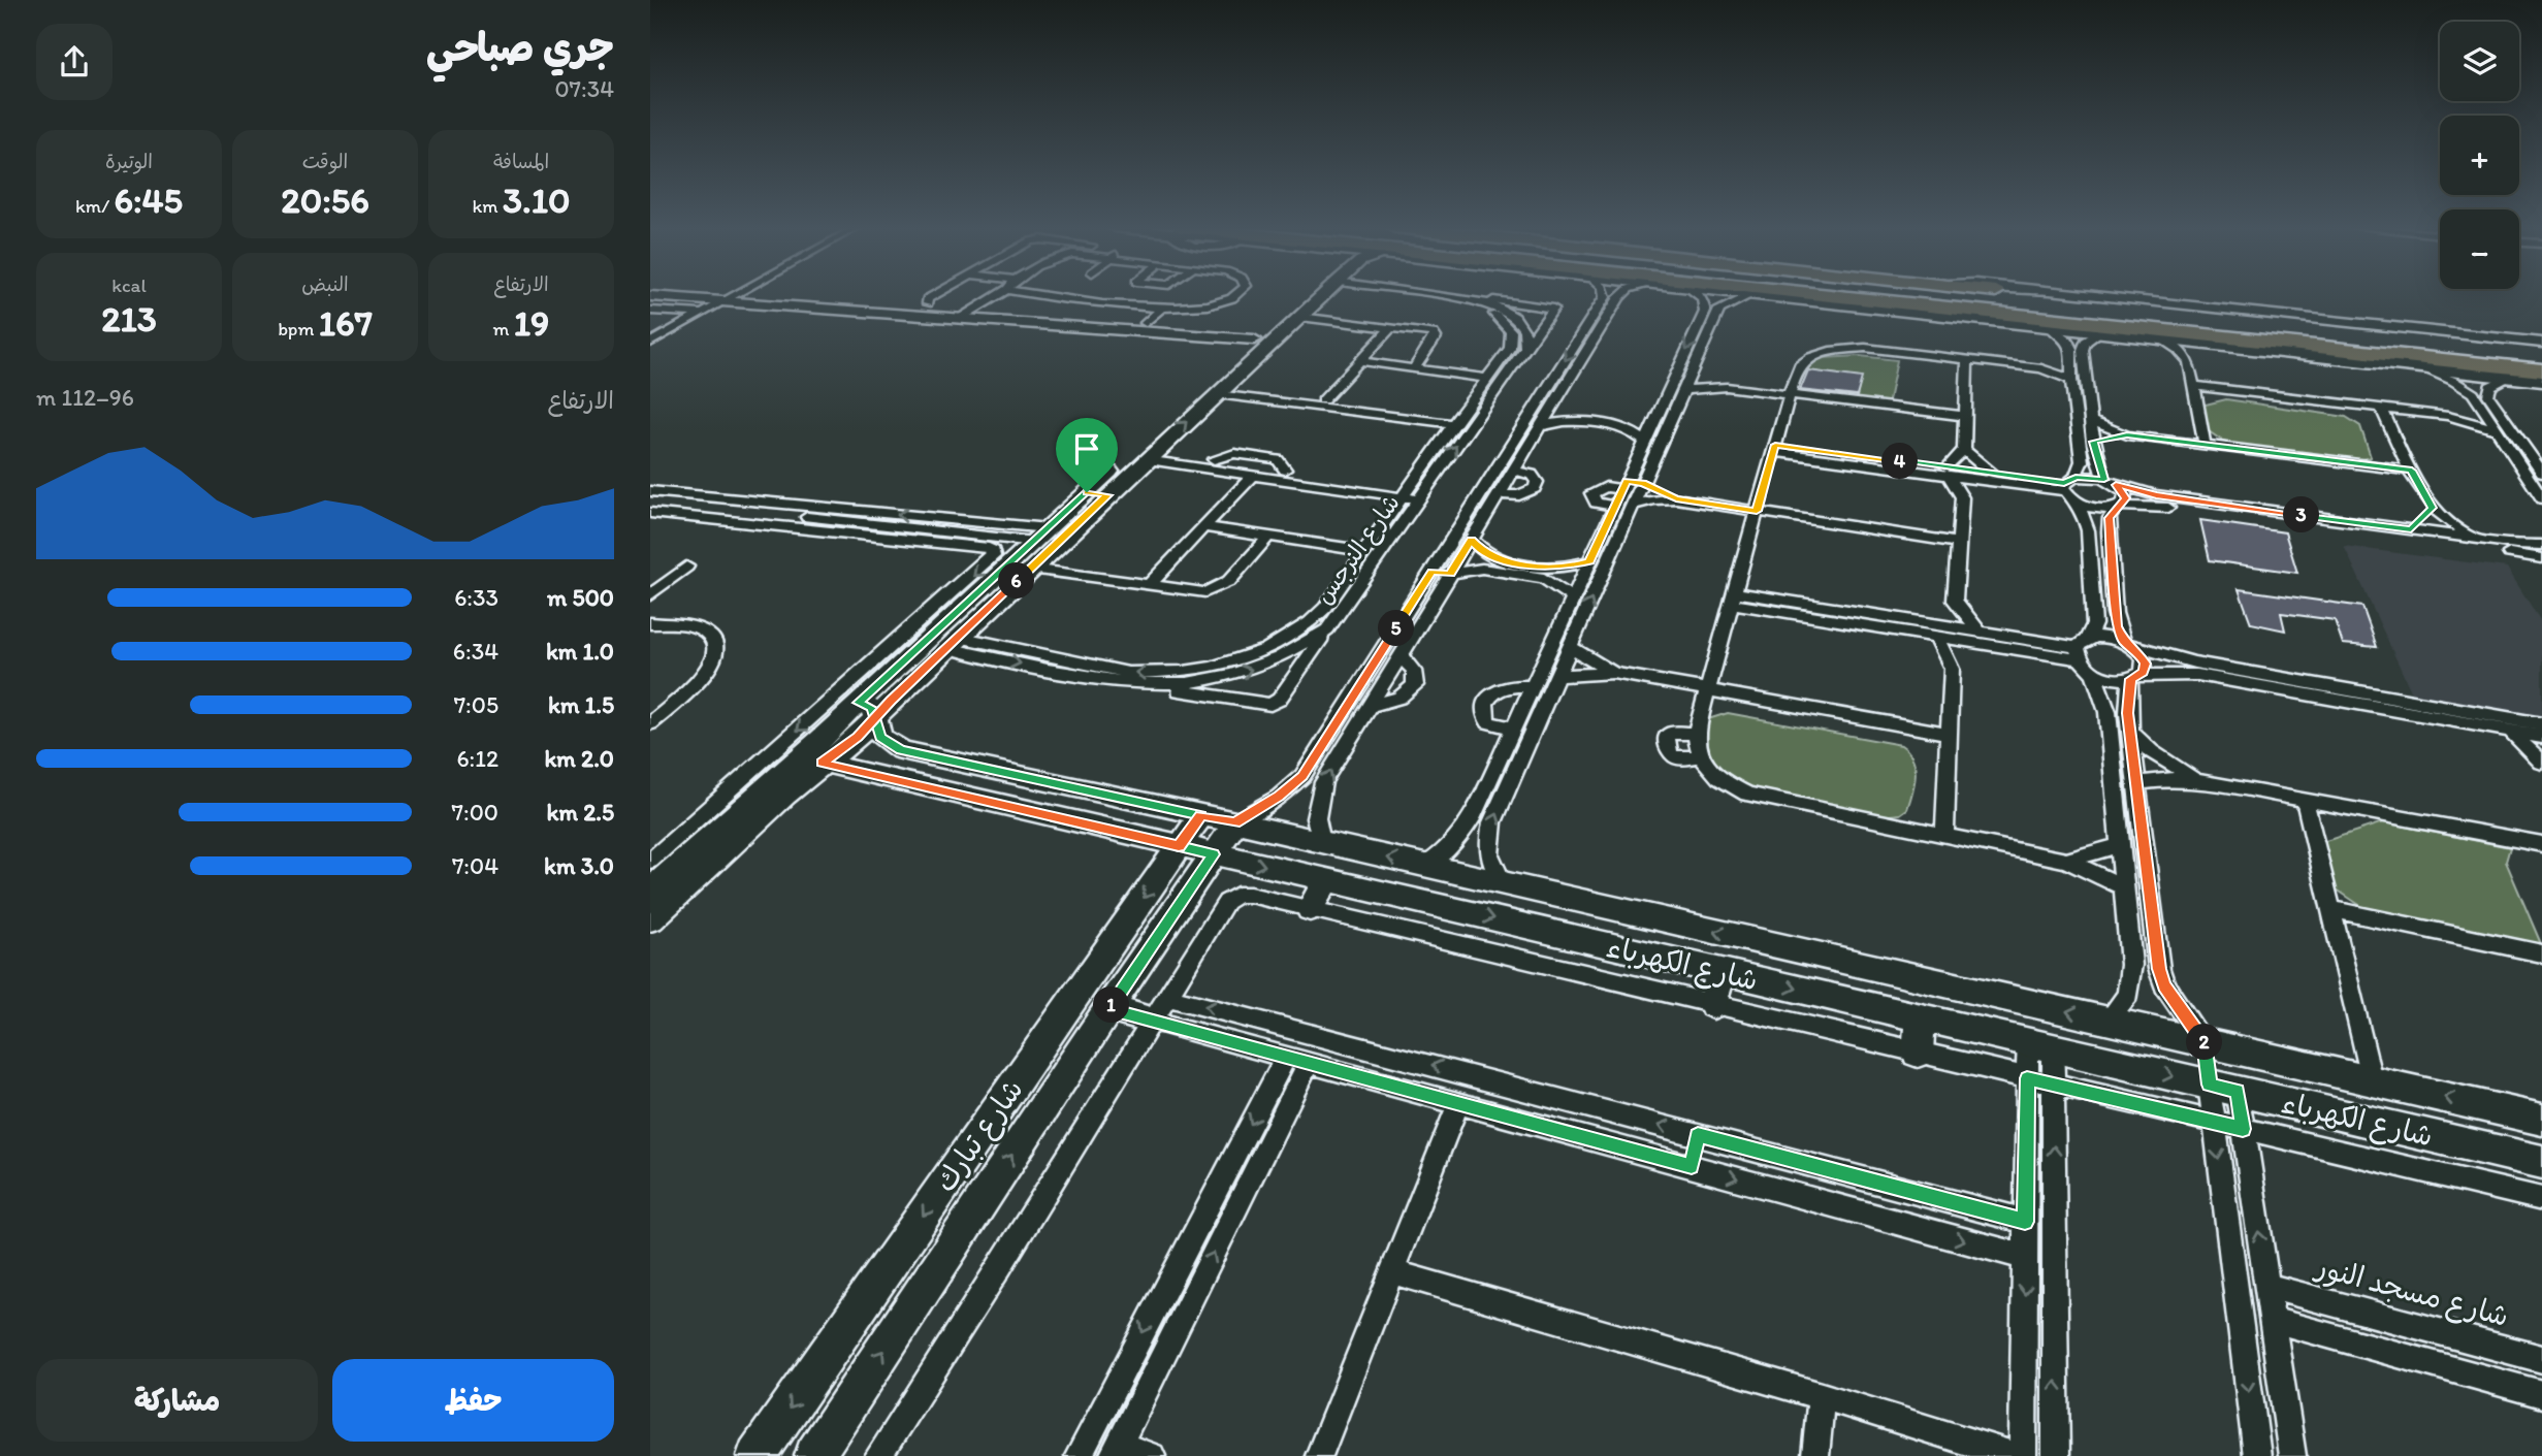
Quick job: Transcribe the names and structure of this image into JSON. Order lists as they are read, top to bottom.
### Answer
{
  "streets": {
    "street": [
      "شارع النرجس",
      "شارع الكهرباء",
      "شارع تبارك",
      "شارع مسجد النور"
    ]
  },
  "crossings": [
    ["شارع الكهرباء", "شارع تبارك"]
  ],
  "page": {
    "heading": ["جري صباحي", "07:34"],
    "map_buttons": ["+", "−"],
    "stats": [
      ["المسافة", "3.10 km"],
      ["الوقت", "20:56"],
      ["الوتيرة", "6:45 /km"],
      ["الارتفاع", "19 m"],
      ["النبض", "167 bpm"],
      ["kcal", "213"]
    ],
    "chart": ["الارتفاع", "96–112 m"],
    "pins": [
      "4",
      "3",
      "6",
      "5",
      "1",
      "2"
    ],
    "list": [
      {
        "name": "500 m",
        "note": "6:33"
      },
      {
        "name": "1.0 km",
        "note": "6:34"
      },
      {
        "name": "1.5 km",
        "note": "7:05"
      },
      {
        "name": "2.0 km",
        "note": "6:12"
      },
      {
        "name": "2.5 km",
        "note": "7:00"
      },
      {
        "name": "3.0 km",
        "note": "7:04"
      }
    ],
    "buttons": ["حفظ", "مشاركة"]
  }
}
